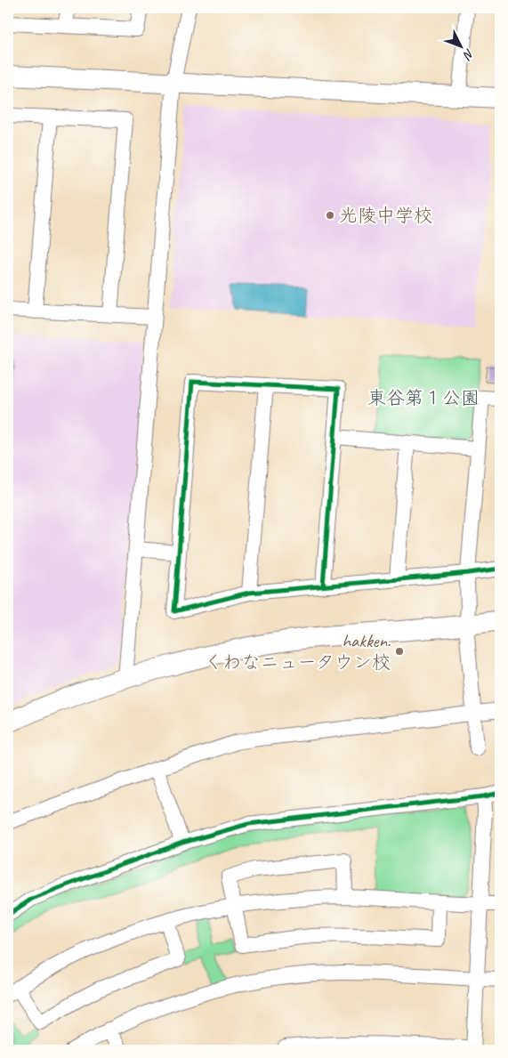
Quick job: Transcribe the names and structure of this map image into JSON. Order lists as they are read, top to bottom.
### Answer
{
  "parks": ["東谷第１公園"],
  "places": ["光陵中学校", "hakken. くわなニュータウン校"],
  "north": "bottom right"
}
